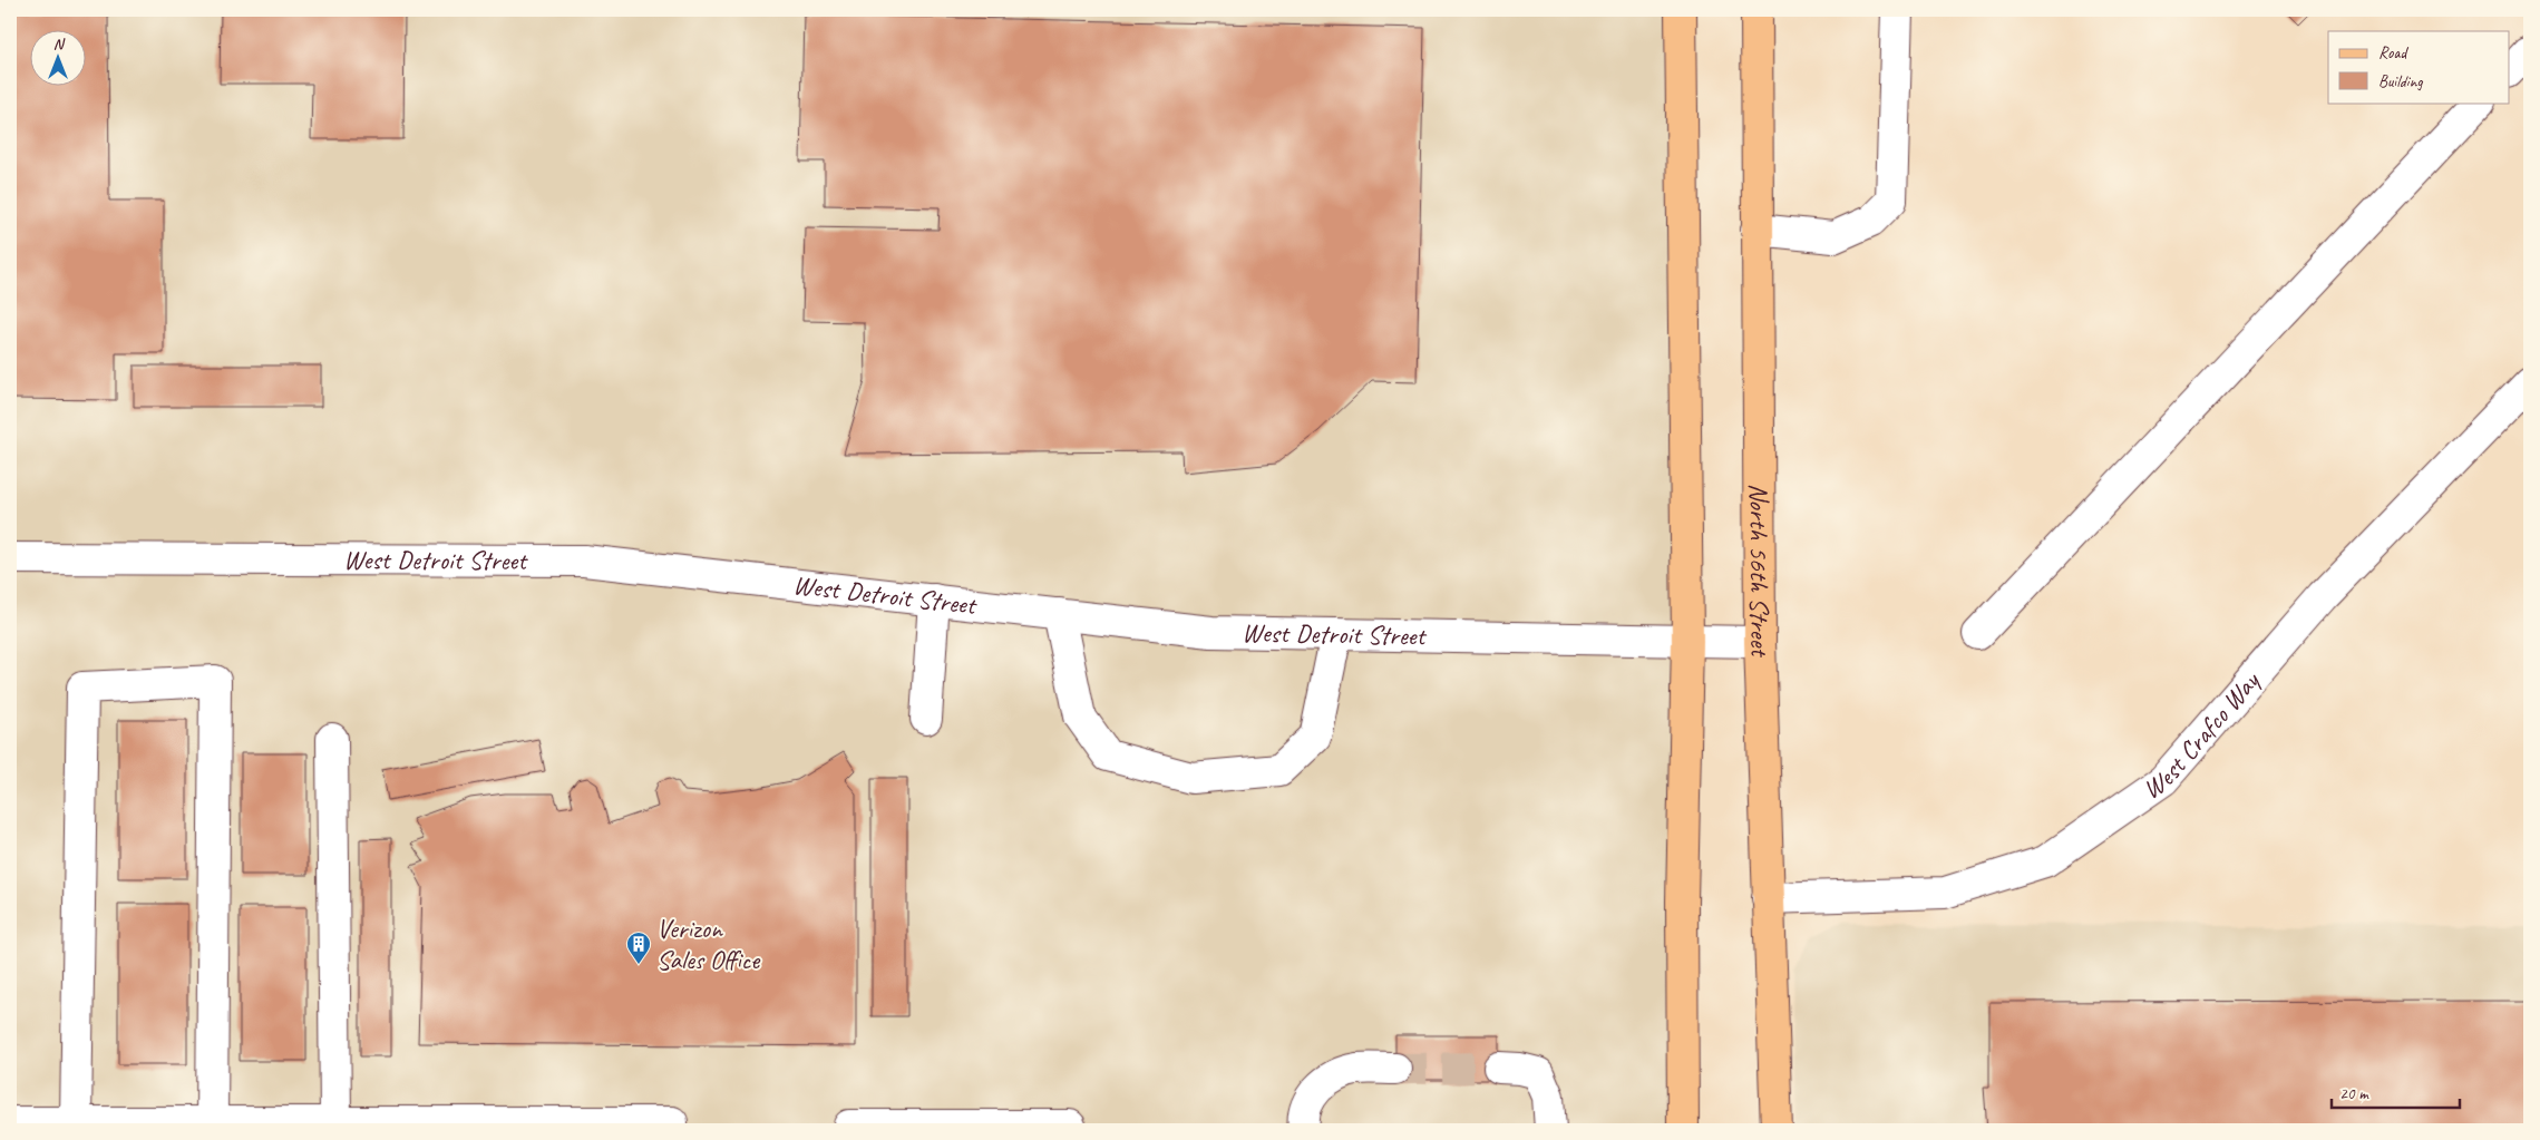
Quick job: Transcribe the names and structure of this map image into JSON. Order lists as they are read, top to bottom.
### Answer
{
  "streets": {
    "main road": ["North 56th Street"],
    "street": ["West Detroit Street", "West Crafco Way"]
  },
  "crossings": [
    ["West Detroit Street", "North 56th Street"],
    ["North 56th Street", "West Crafco Way"]
  ],
  "places": {
    "building": ["Verizon Sales Office"]
  },
  "legend": ["Road", "Building"],
  "scale_bar": "20 m",
  "north": "top"
}
